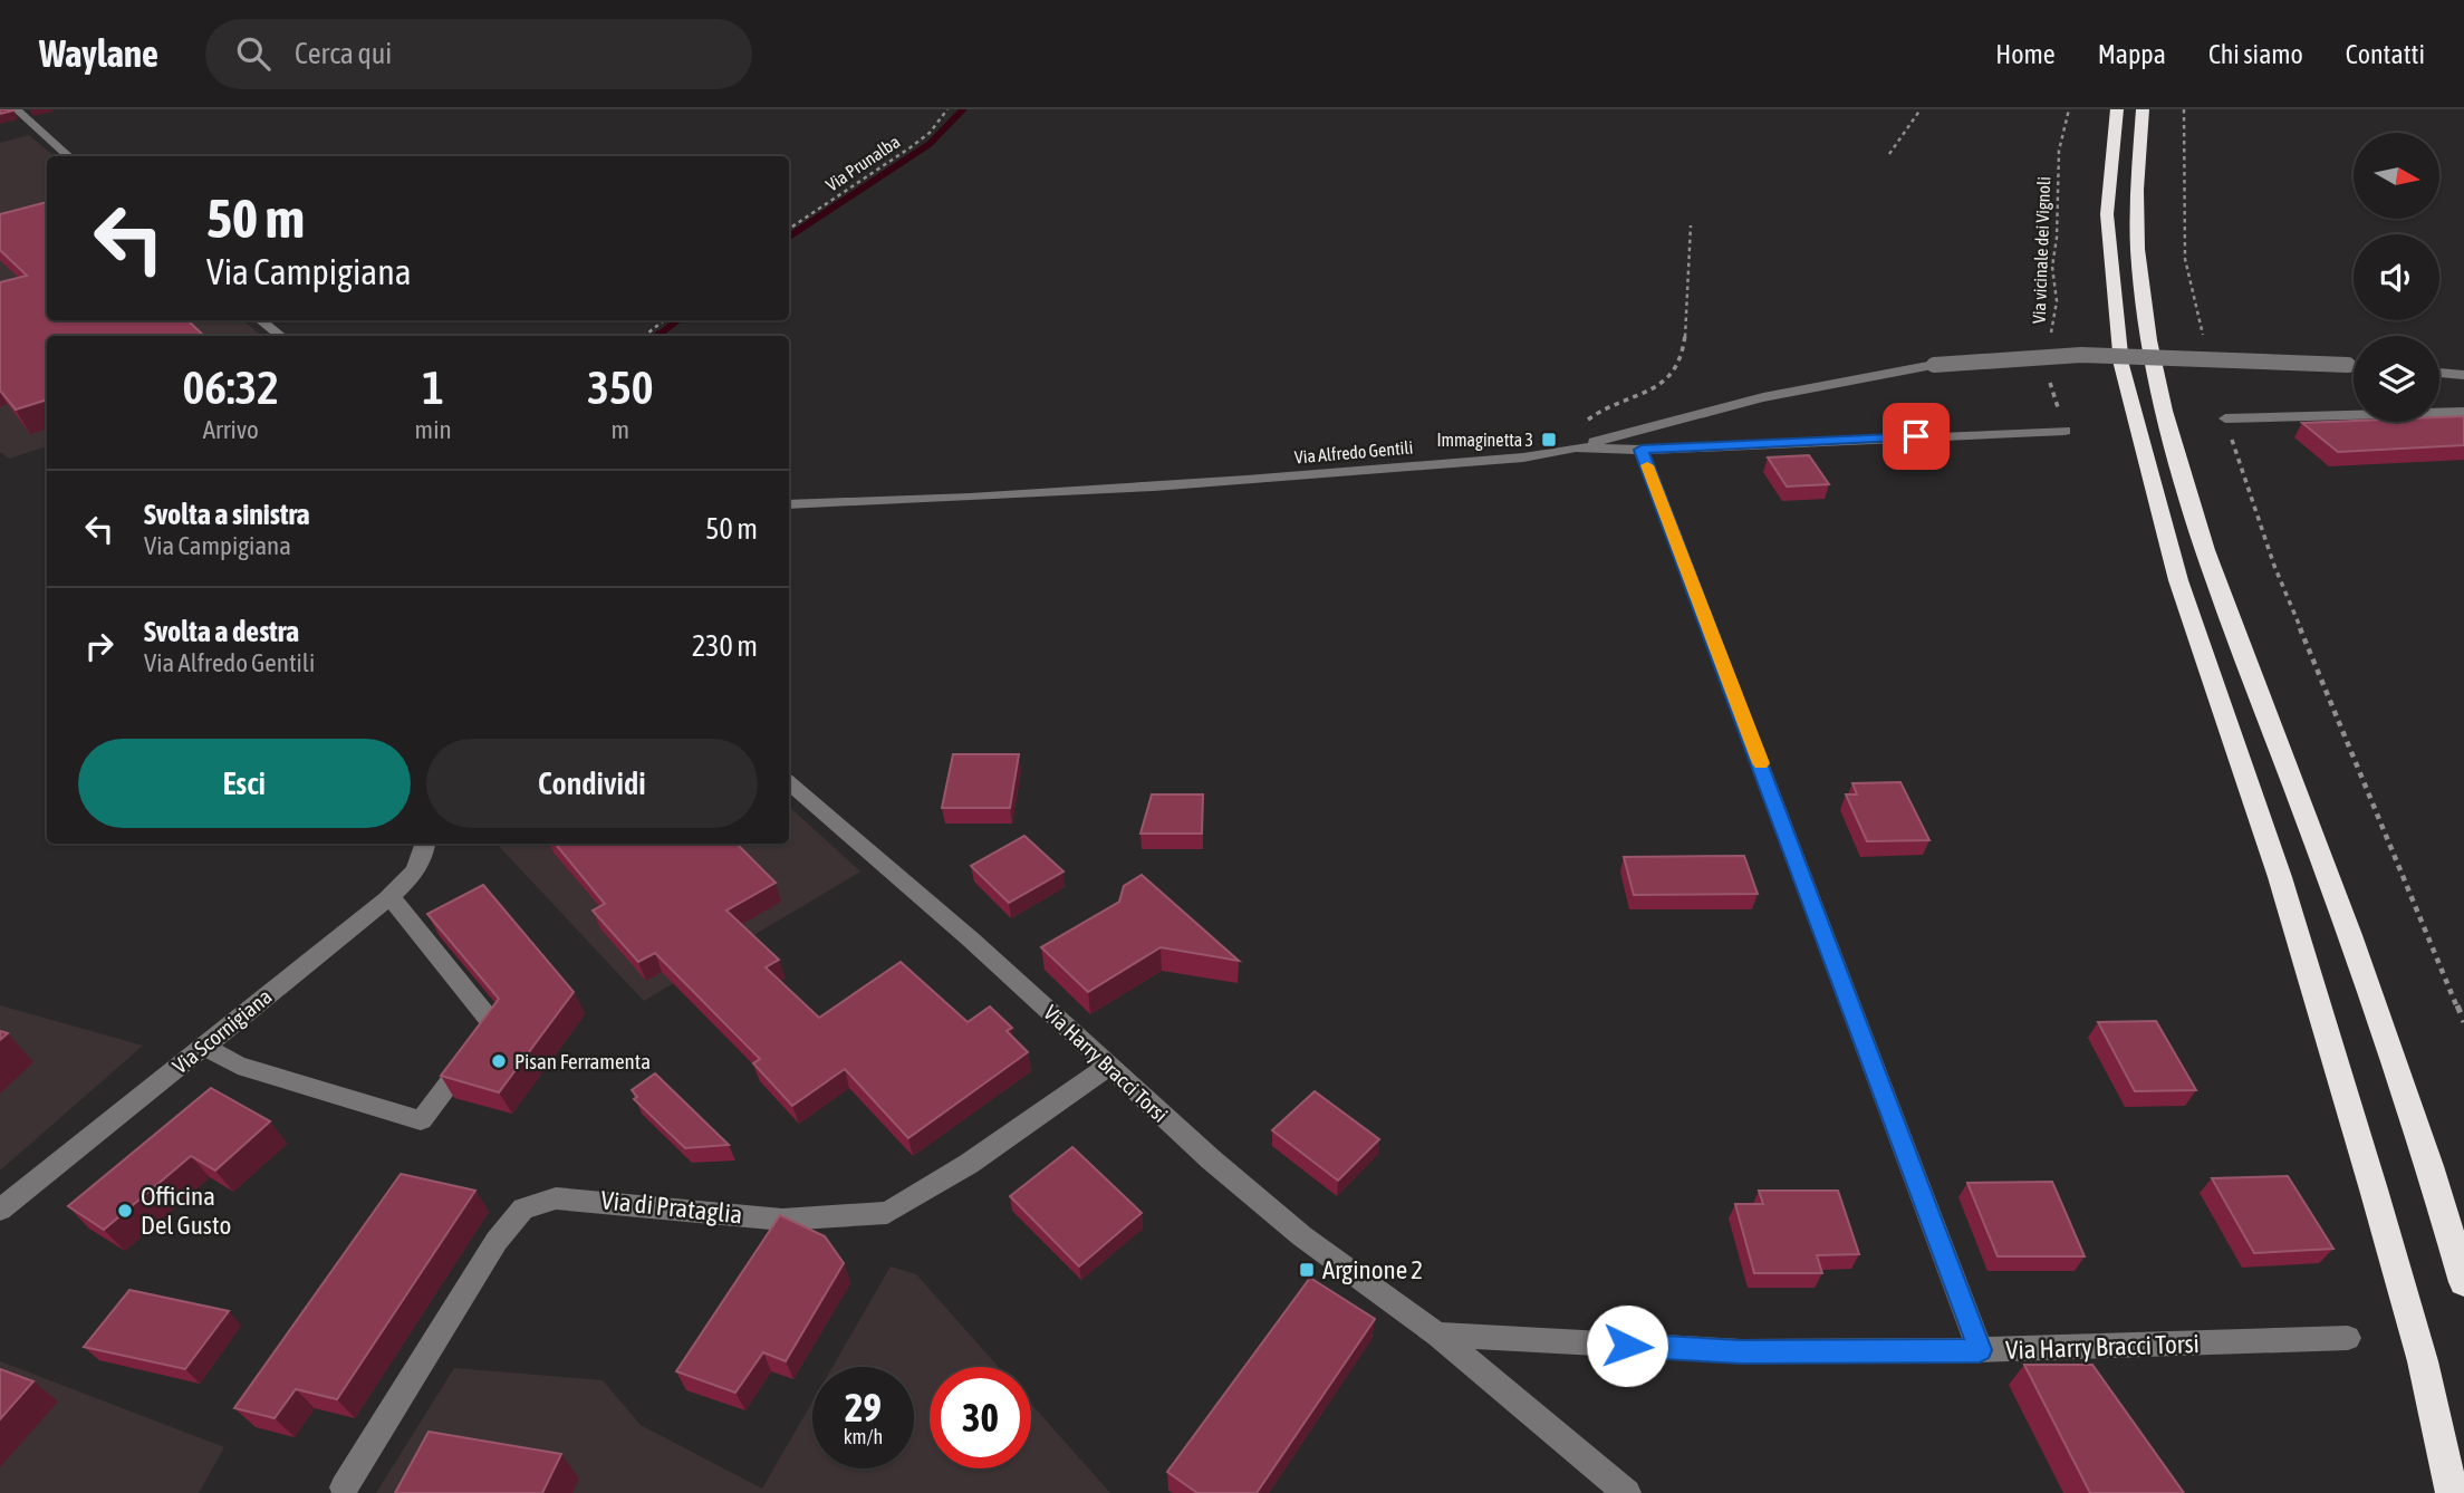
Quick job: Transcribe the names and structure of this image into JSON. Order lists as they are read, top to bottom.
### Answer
{
  "streets": {
    "street": [
      "Via Alfredo Gentili",
      "Via Scornigiana",
      "Via Harry Bracci Torsi",
      "Via di Prataglia"
    ],
    "path": ["Via Prunalba", "Via vicinale dei Vignoli"]
  },
  "crossings": [
    ["Via Harry Bracci Torsi", "Via di Prataglia"]
  ],
  "places": {
    "transit": ["Immaginetta 3", "Arginone 2"],
    "other": ["Pisan Ferramenta", "Officina Del Gusto"]
  },
  "north": "right",
  "page": {
    "header": "Waylane",
    "search": "Cerca qui",
    "nav": [
      "Home",
      "Mappa",
      "Chi siamo",
      "Contatti"
    ],
    "turn": ["50 m", "Via Campigiana"],
    "eta": [
      "06:32",
      "Arrivo",
      "1",
      "min",
      "350",
      "m"
    ],
    "list": [
      {
        "name": "Svolta a sinistra",
        "note": "Via Campigiana",
        "value": "50 m"
      },
      {
        "name": "Svolta a destra",
        "note": "Via Alfredo Gentili",
        "value": "230 m"
      }
    ],
    "buttons": ["Esci", "Condividi"],
    "speed": "29 km/h",
    "limit": "30"
  }
}
